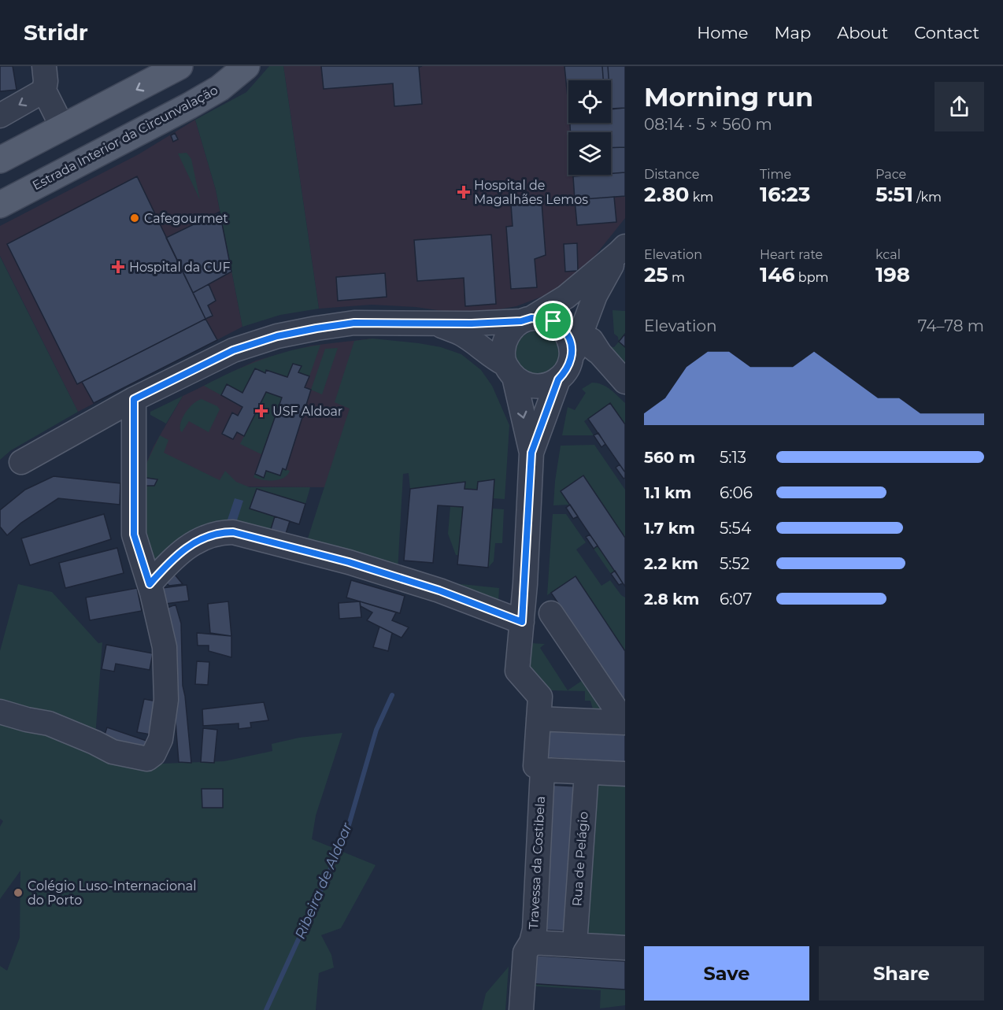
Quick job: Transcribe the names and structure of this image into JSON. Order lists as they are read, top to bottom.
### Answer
{
  "streets": {
    "main road": ["Estrada Interior da Circunvalação"],
    "street": ["Rua de Pelágio", "Travessa da Costibela"]
  },
  "water": ["Ribeira de Aldoar"],
  "places": {
    "health": ["Hospital de Magalhães Lemos", "Hospital da CUF", "USF Aldoar"],
    "other": ["Cafegourmet", "Colégio Luso-Internacional do Porto"]
  },
  "page": {
    "header": "Stridr",
    "nav": [
      "Home",
      "Map",
      "About",
      "Contact"
    ],
    "heading": ["Morning run", "08:14 · 5 × 560 m"],
    "stats": [
      ["Distance", "2.80 km"],
      ["Time", "16:23"],
      ["Pace", "5:51 /km"],
      ["Elevation", "25 m"],
      ["Heart rate", "146 bpm"],
      ["kcal", "198"]
    ],
    "chart": ["Elevation", "74–78 m"],
    "list": [
      {
        "name": "560 m",
        "note": "5:13"
      },
      {
        "name": "1.1 km",
        "note": "6:06"
      },
      {
        "name": "1.7 km",
        "note": "5:54"
      },
      {
        "name": "2.2 km",
        "note": "5:52"
      },
      {
        "name": "2.8 km",
        "note": "6:07"
      }
    ],
    "buttons": ["Save", "Share"]
  }
}
